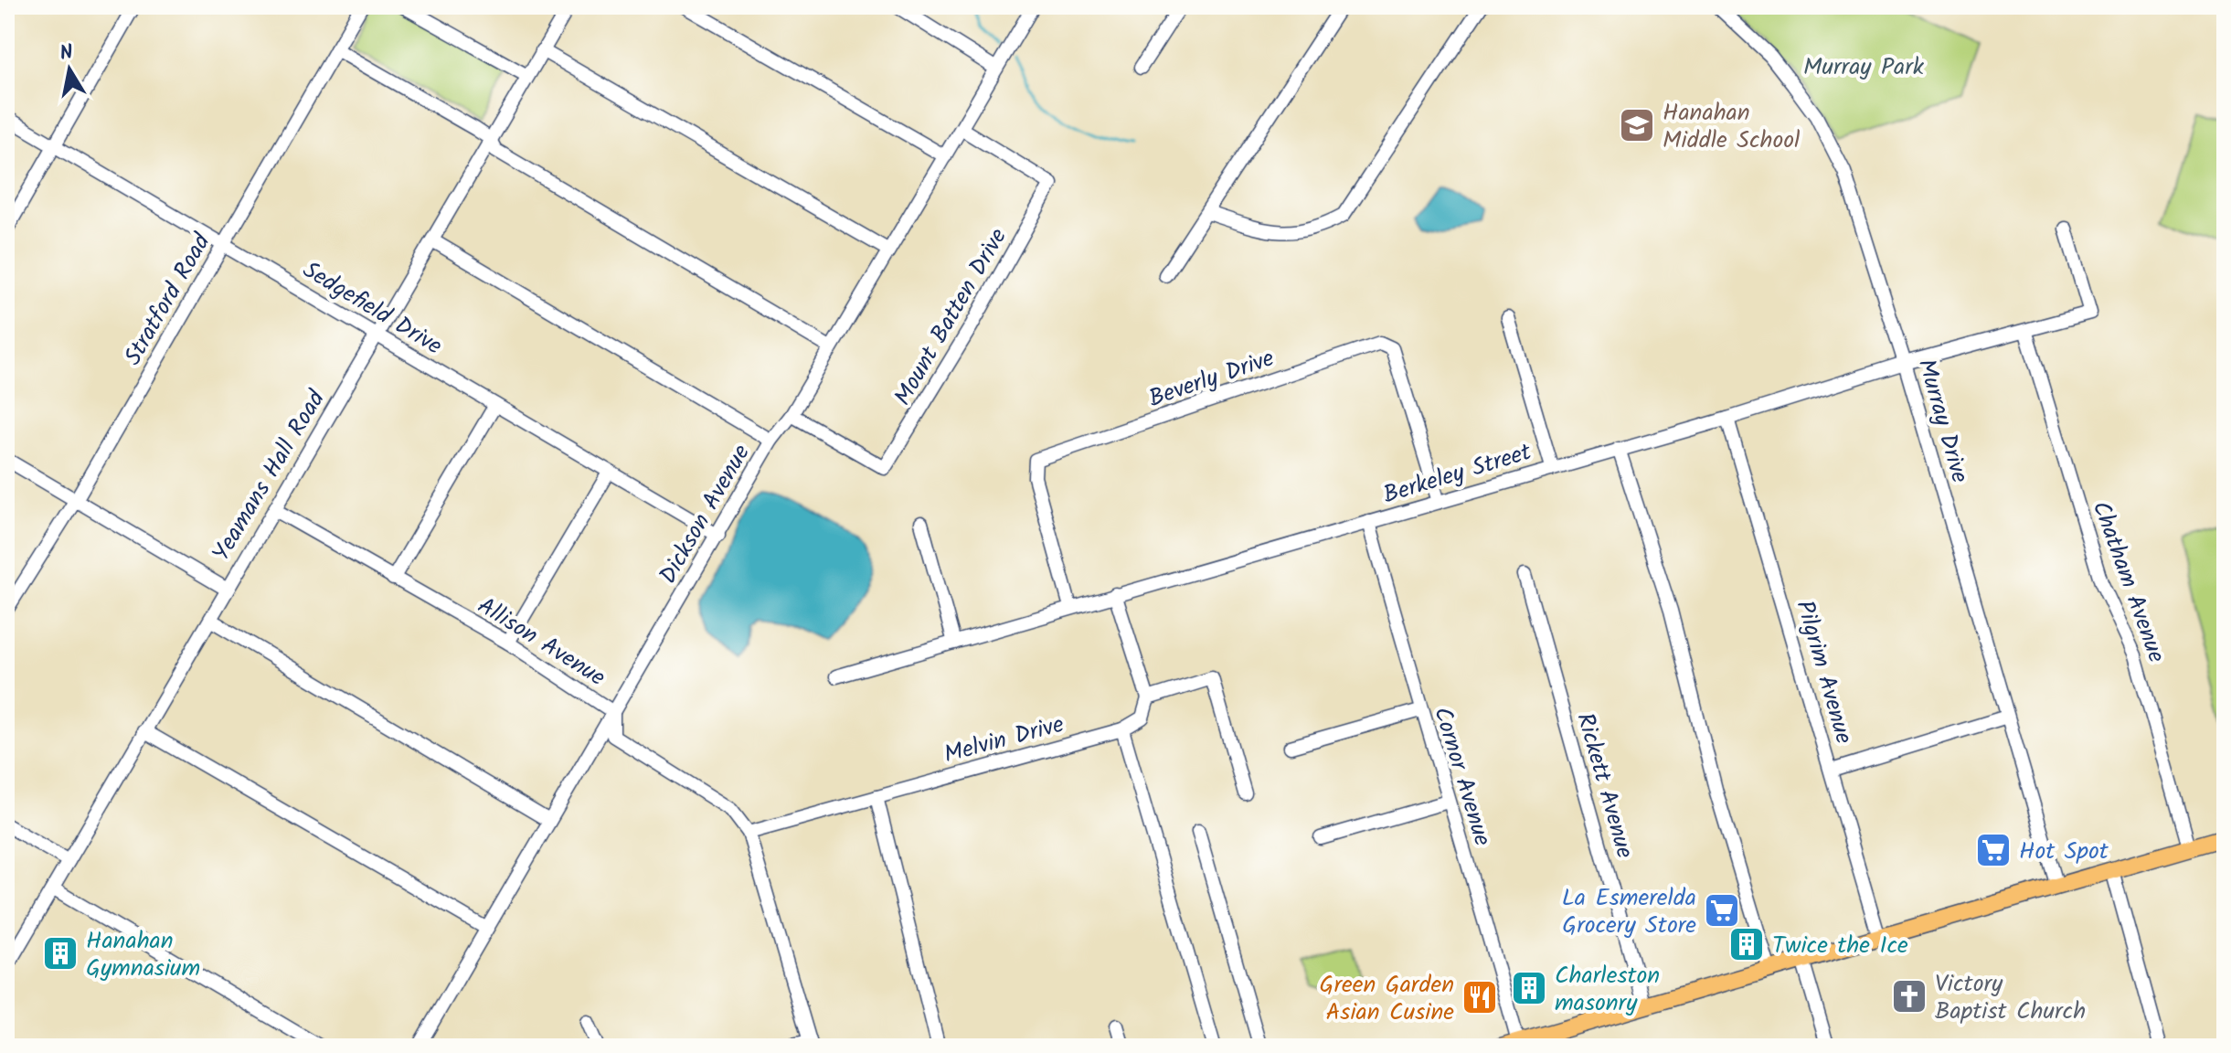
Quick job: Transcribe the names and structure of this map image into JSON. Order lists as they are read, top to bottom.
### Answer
{
  "streets": {
    "street": [
      "Stratford Road",
      "Sedgefield Drive",
      "Mount Batten Drive",
      "Beverly Drive",
      "Murray Drive",
      "Berkeley Street",
      "Yeamans Hall Road",
      "Dickson Avenue",
      "Chatham Avenue",
      "Allison Avenue",
      "Pilgrim Avenue",
      "Melvin Drive",
      "Cornor Avenue",
      "Rickett Avenue"
    ]
  },
  "crossings": [
    ["Stratford Road", "Sedgefield Drive"],
    ["Sedgefield Drive", "Yeamans Hall Road"],
    ["Sedgefield Drive", "Dickson Avenue"],
    ["Mount Batten Drive", "Dickson Avenue"],
    ["Beverly Drive", "Berkeley Street"],
    ["Murray Drive", "Berkeley Street"],
    ["Berkeley Street", "Chatham Avenue"],
    ["Berkeley Street", "Pilgrim Avenue"],
    ["Berkeley Street", "Cornor Avenue"],
    ["Yeamans Hall Road", "Allison Avenue"],
    ["Dickson Avenue", "Allison Avenue"],
    ["Allison Avenue", "Melvin Drive"]
  ],
  "parks": ["Murray Park"],
  "places": {
    "school or university": ["Hanahan Middle School"],
    "supermarket": ["Hot Spot", "La Esmerelda Grocery Store"],
    "building": ["Twice the Ice", "Hanahan Gymnasium", "Charleston masonry"],
    "church": ["Victory Baptist Church"],
    "restaurant": ["Green Garden Asian Cusine"]
  },
  "north": "top"
}
